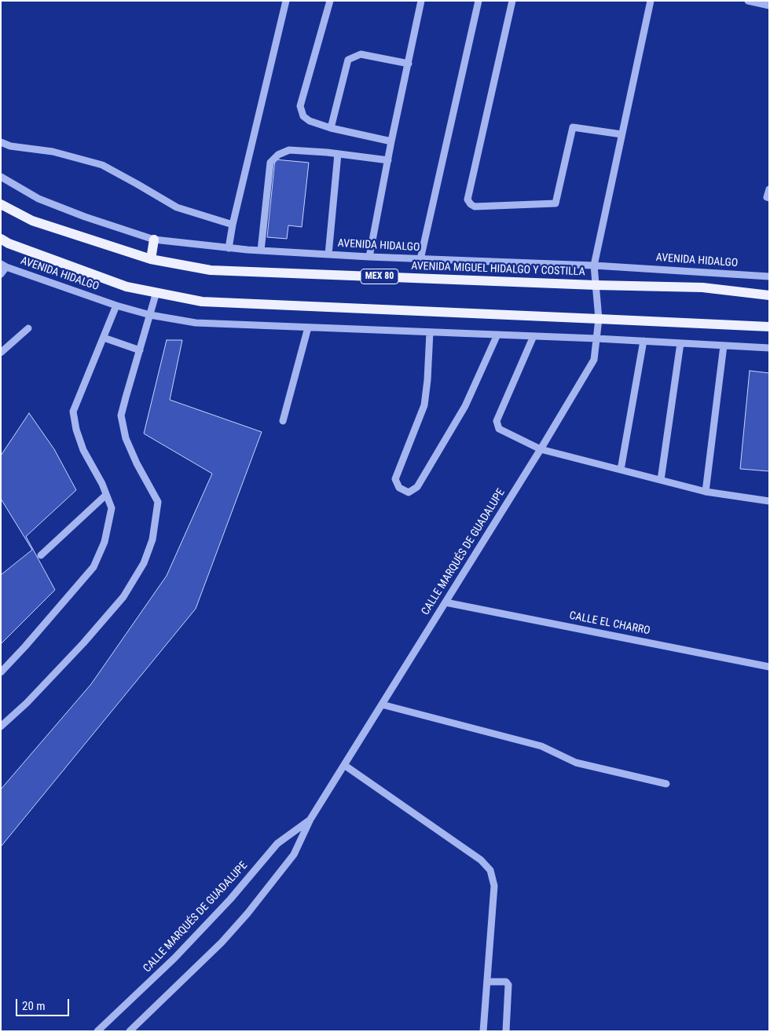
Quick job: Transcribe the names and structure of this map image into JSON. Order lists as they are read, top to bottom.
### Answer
{
  "streets": {
    "main road": ["AVENIDA MIGUEL HIDALGO Y COSTILLA", "MEX 80"],
    "street": ["AVENIDA HIDALGO", "CALLE MARQUÉS DE GUADALUPE", "CALLE EL CHARRO"]
  },
  "crossings": [
    ["AVENIDA HIDALGO", "CALLE MARQUÉS DE GUADALUPE"],
    ["AVENIDA MIGUEL HIDALGO Y COSTILLA", "CALLE MARQUÉS DE GUADALUPE"],
    ["CALLE MARQUÉS DE GUADALUPE", "CALLE EL CHARRO"]
  ],
  "scale_bar": "20 m"
}
